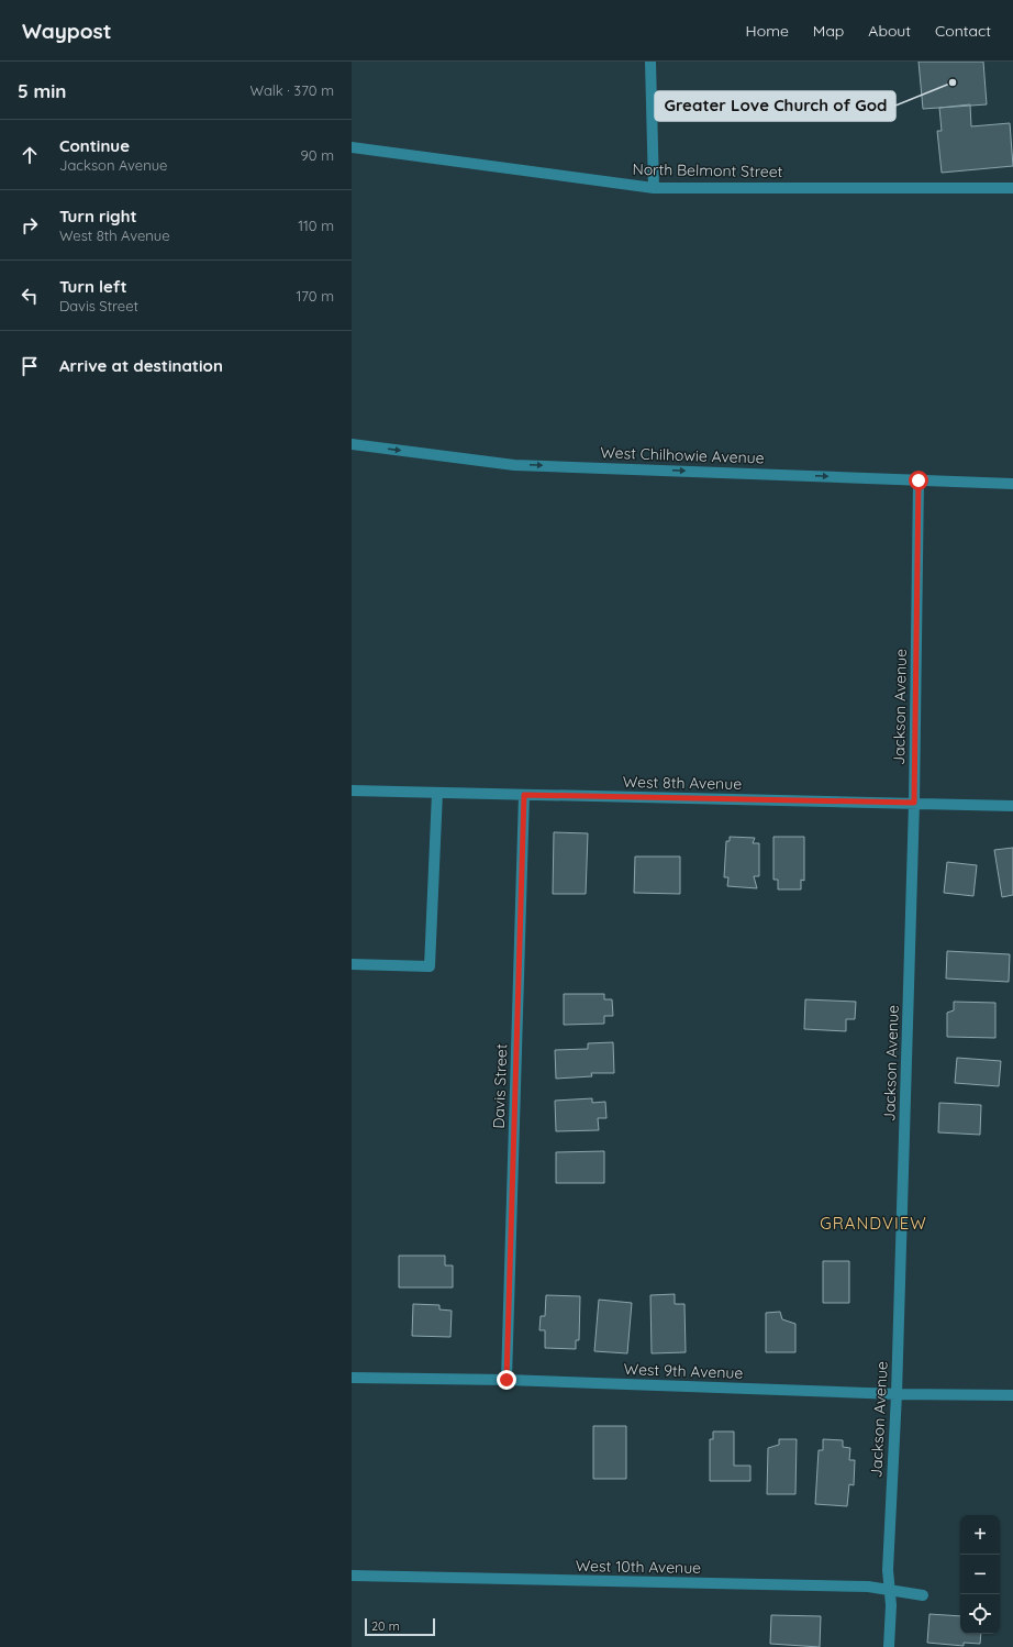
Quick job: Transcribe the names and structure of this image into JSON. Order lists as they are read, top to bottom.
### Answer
{
  "streets": {
    "street": [
      "North Belmont Street",
      "West Chilhowie Avenue",
      "Jackson Avenue",
      "West 8th Avenue",
      "Davis Street",
      "West 9th Avenue",
      "West 10th Avenue"
    ]
  },
  "crossings": [
    ["West Chilhowie Avenue", "Jackson Avenue"],
    ["Jackson Avenue", "West 8th Avenue"],
    ["Jackson Avenue", "West 9th Avenue"],
    ["Jackson Avenue", "West 10th Avenue"],
    ["West 8th Avenue", "Davis Street"],
    ["Davis Street", "West 9th Avenue"]
  ],
  "one_way": ["West Chilhowie Avenue"],
  "districts": ["GRANDVIEW"],
  "places": ["Greater Love Church of God"],
  "scale_bar": "20 m",
  "page": {
    "header": "Waypost",
    "nav": [
      "Home",
      "Map",
      "About",
      "Contact"
    ],
    "heading": ["5 min", "Walk · 370 m"],
    "list": [
      ["Continue", "Jackson Avenue", "90 m"],
      ["Turn right", "West 8th Avenue", "110 m"],
      ["Turn left", "Davis Street", "170 m"],
      "Arrive at destination"
    ],
    "map_buttons": ["+", "−"],
    "scale": "20 m"
  }
}
